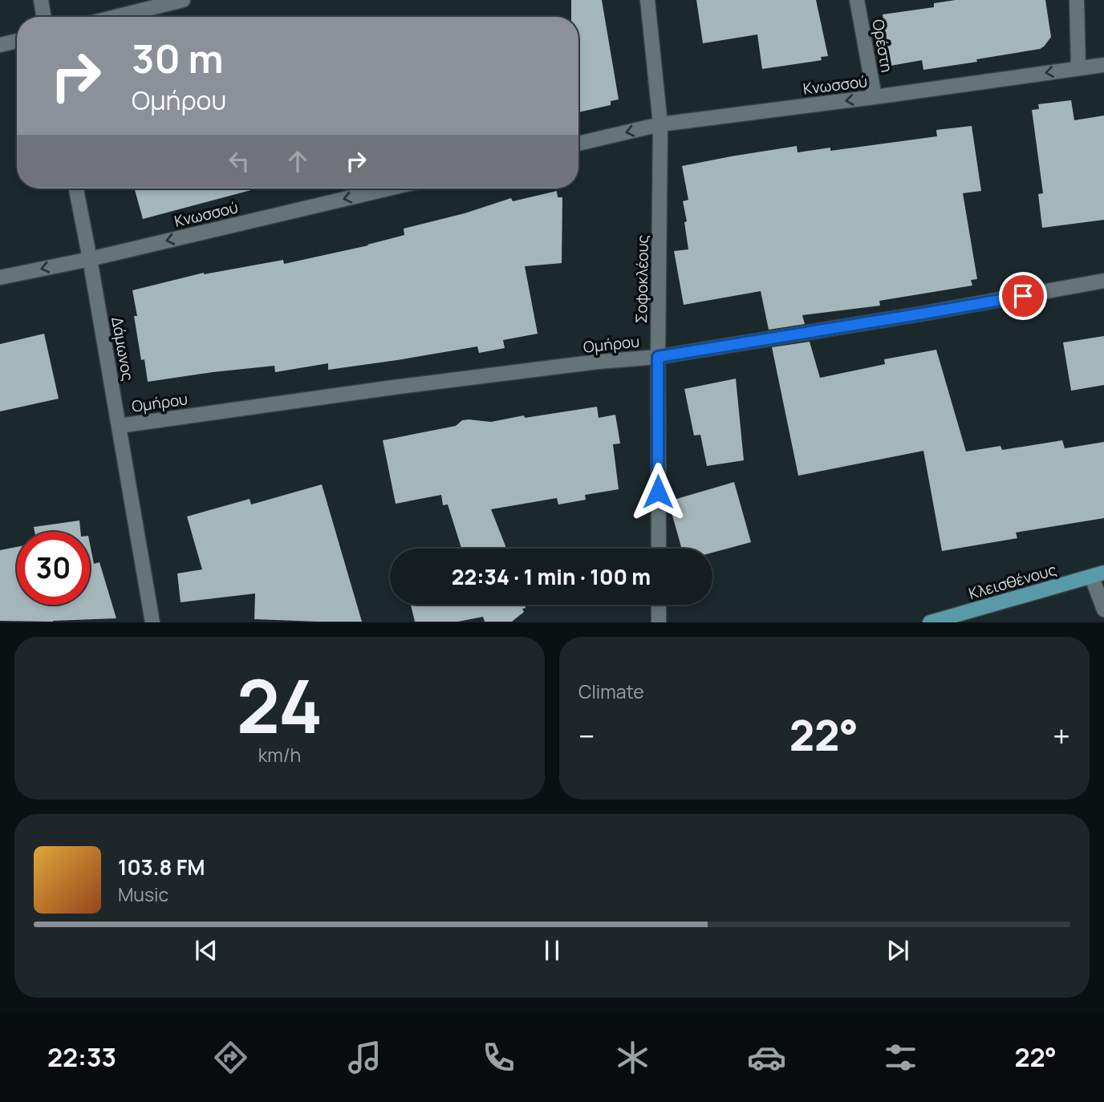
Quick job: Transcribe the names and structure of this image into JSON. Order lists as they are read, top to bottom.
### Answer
{
  "streets": {
    "main road": ["Κλεισθένους"],
    "street": [
      "Ορέστη",
      "Κνωσσού",
      "Σοφοκλέους",
      "Ομήρου",
      "Δάμωνος"
    ]
  },
  "crossings": [
    ["Ορέστη", "Κνωσσού"],
    ["Κνωσσού", "Σοφοκλέους"],
    ["Κνωσσού", "Δάμωνος"],
    ["Σοφοκλέους", "Ομήρου"],
    ["Ομήρου", "Δάμωνος"]
  ],
  "one_way": ["Κνωσσού"],
  "page": {
    "turn": ["30 m", "Ομήρου"],
    "limit": "30",
    "trip": "22:34 · 1 min · 100 m",
    "tile": [
      ["24", "km/h"],
      "Climate"
    ],
    "heat": ["−", "22°", "+"],
    "song": ["103.8 FM", "Music"],
    "tabs": ["22:33", "22°"]
  }
}
